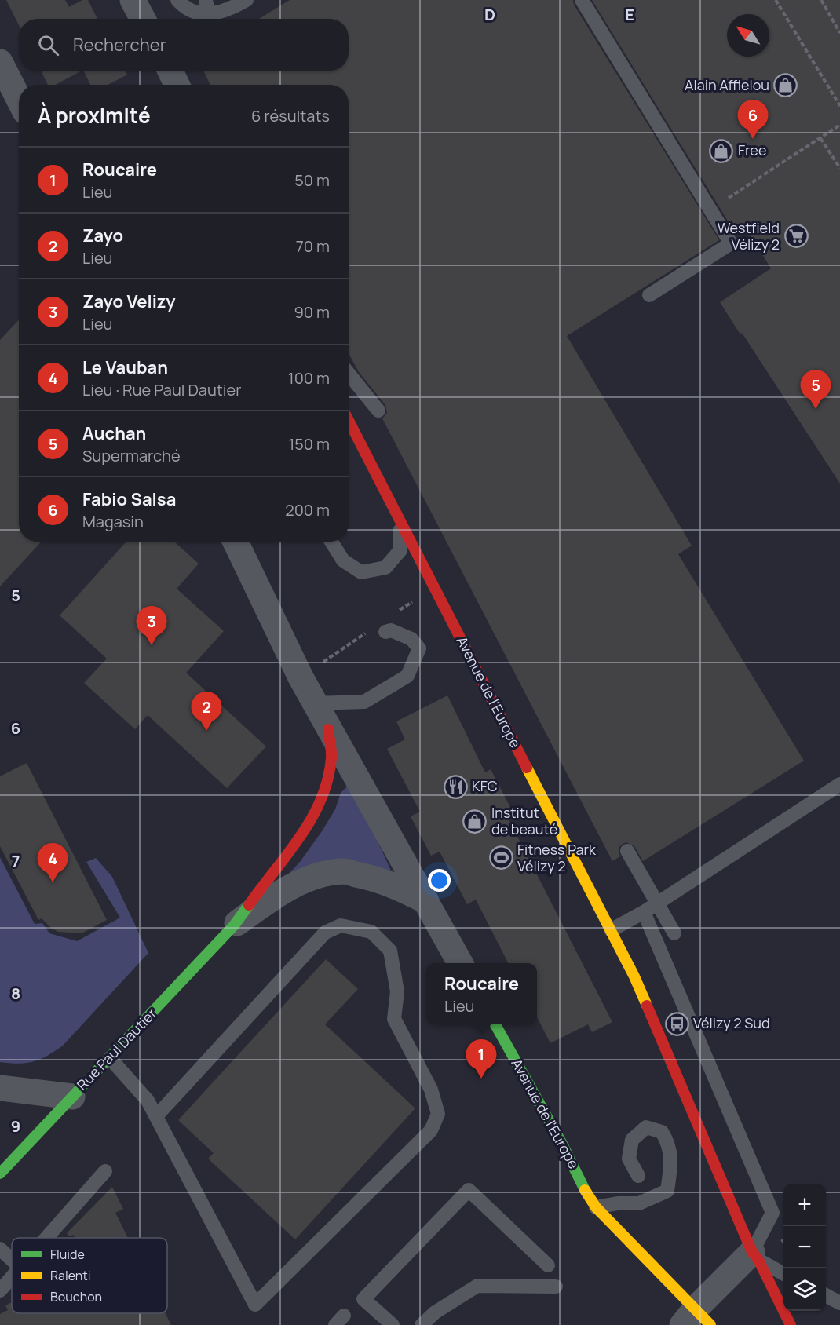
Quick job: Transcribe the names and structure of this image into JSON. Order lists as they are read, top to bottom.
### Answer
{
  "streets": {
    "street": ["Avenue de l'Europe", "Rue Paul Dautier"]
  },
  "places": {
    "shop": ["Alain Afflelou", "Free", "Institut de beauté"],
    "supermarket": ["Westfield Vélizy 2"],
    "restaurant": ["KFC"],
    "sports": ["Fitness Park Vélizy 2"],
    "bus stop": ["Vélizy 2 Sud"]
  },
  "legend": ["Fluide", "Ralenti", "Bouchon"],
  "north": "top left",
  "page": {
    "search": "Rechercher",
    "heading": ["À proximité", "6 résultats"],
    "pins": [
      "6",
      "5",
      "3",
      "2",
      "4",
      "1"
    ],
    "list": [
      {
        "mark": "1",
        "name": "Roucaire",
        "note": "Lieu",
        "value": "50 m"
      },
      {
        "mark": "2",
        "name": "Zayo",
        "note": "Lieu",
        "value": "70 m"
      },
      {
        "mark": "3",
        "name": "Zayo Velizy",
        "note": "Lieu",
        "value": "90 m"
      },
      {
        "mark": "4",
        "name": "Le Vauban",
        "note": "Lieu · Rue Paul Dautier",
        "value": "100 m"
      },
      {
        "mark": "5",
        "name": "Auchan",
        "note": "Supermarché",
        "value": "150 m"
      },
      {
        "mark": "6",
        "name": "Fabio Salsa",
        "note": "Magasin",
        "value": "200 m"
      }
    ],
    "popup": ["Roucaire", "Lieu"],
    "map_buttons": ["+", "−"]
  },
  "grid": {
    "columns": ["D", "E"],
    "rows": [
      "5",
      "6",
      "7",
      "8",
      "9"
    ]
  }
}
